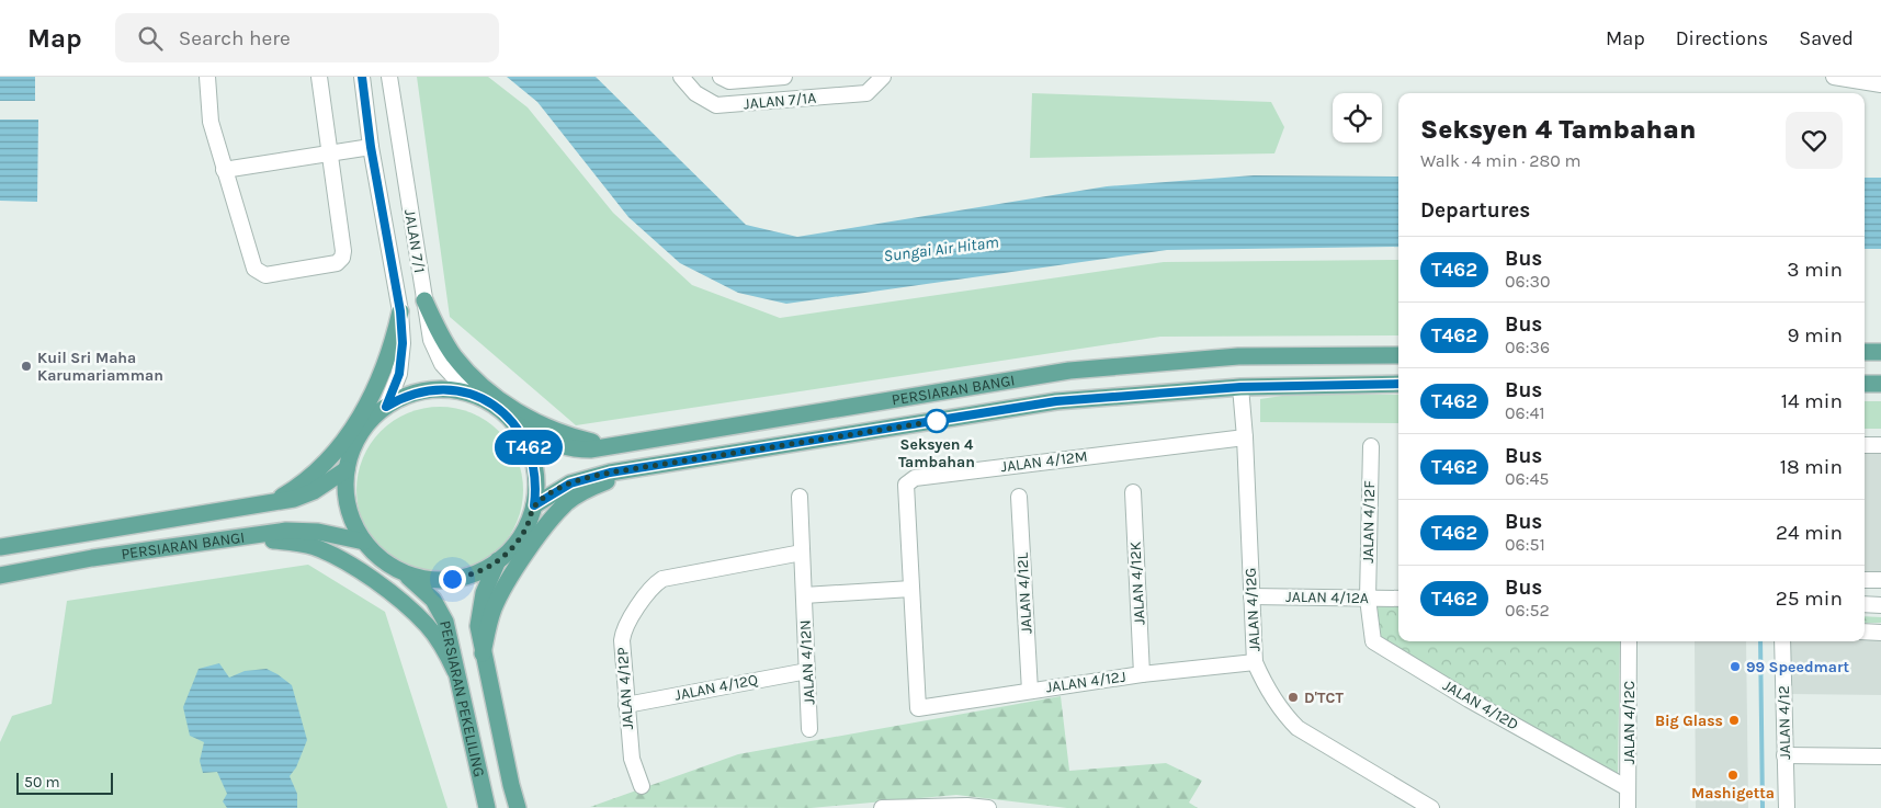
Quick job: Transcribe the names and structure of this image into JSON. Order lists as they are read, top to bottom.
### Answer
{
  "streets": {
    "main road": ["PERSIARAN BANGI", "PERSIARAN PEKELILING"],
    "street": [
      "JALAN 7/1A",
      "JALAN 7/1",
      "JALAN 4/12M",
      "JALAN 4/12F",
      "JALAN 4/12K",
      "JALAN 4/12L",
      "JALAN 4/12A",
      "JALAN 4/12G",
      "JALAN 4/12N",
      "JALAN 4/12J",
      "JALAN 4/12Q",
      "JALAN 4/12P",
      "JALAN 4/12D",
      "JALAN 4/12C",
      "JALAN 4/12"
    ]
  },
  "crossings": [
    ["JALAN 7/1", "PERSIARAN BANGI"],
    ["JALAN 7/1", "PERSIARAN PEKELILING"],
    ["PERSIARAN BANGI", "JALAN 4/12G"],
    ["PERSIARAN BANGI", "PERSIARAN PEKELILING"],
    ["JALAN 4/12M", "JALAN 4/12G"],
    ["JALAN 4/12M", "JALAN 4/12J"],
    ["JALAN 4/12F", "JALAN 4/12A"],
    ["JALAN 4/12F", "JALAN 4/12D"],
    ["JALAN 4/12K", "JALAN 4/12J"],
    ["JALAN 4/12L", "JALAN 4/12J"],
    ["JALAN 4/12A", "JALAN 4/12G"],
    ["JALAN 4/12A", "JALAN 4/12D"],
    ["JALAN 4/12G", "JALAN 4/12J"],
    ["JALAN 4/12N", "JALAN 4/12Q"],
    ["JALAN 4/12N", "JALAN 4/12P"],
    ["JALAN 4/12Q", "JALAN 4/12P"],
    ["JALAN 4/12D", "JALAN 4/12C"]
  ],
  "water": ["Sungai Air Hitam"],
  "places": [
    "Kuil Sri Maha Karumariamman",
    "Seksyen 4 Tambahan",
    "99 Speedmart",
    "D'TCT",
    "Big Glass",
    "Mashigetta"
  ],
  "lines": ["bus line T462"],
  "scale_bar": "50 m",
  "page": {
    "header": "Map",
    "search": "Search here",
    "nav": ["Map", "Directions", "Saved"],
    "on_map": "T462",
    "heading": [
      ["Seksyen 4 Tambahan", "Walk · 4 min · 280 m"],
      "Departures"
    ],
    "list": [
      {
        "mark": "T462",
        "name": "Bus",
        "note": "06:30",
        "value": "3 min"
      },
      {
        "mark": "T462",
        "name": "Bus",
        "note": "06:36",
        "value": "9 min"
      },
      {
        "mark": "T462",
        "name": "Bus",
        "note": "06:41",
        "value": "14 min"
      },
      {
        "mark": "T462",
        "name": "Bus",
        "note": "06:45",
        "value": "18 min"
      },
      {
        "mark": "T462",
        "name": "Bus",
        "note": "06:51",
        "value": "24 min"
      },
      {
        "mark": "T462",
        "name": "Bus",
        "note": "06:52",
        "value": "25 min"
      }
    ],
    "scale": "50 m"
  }
}
